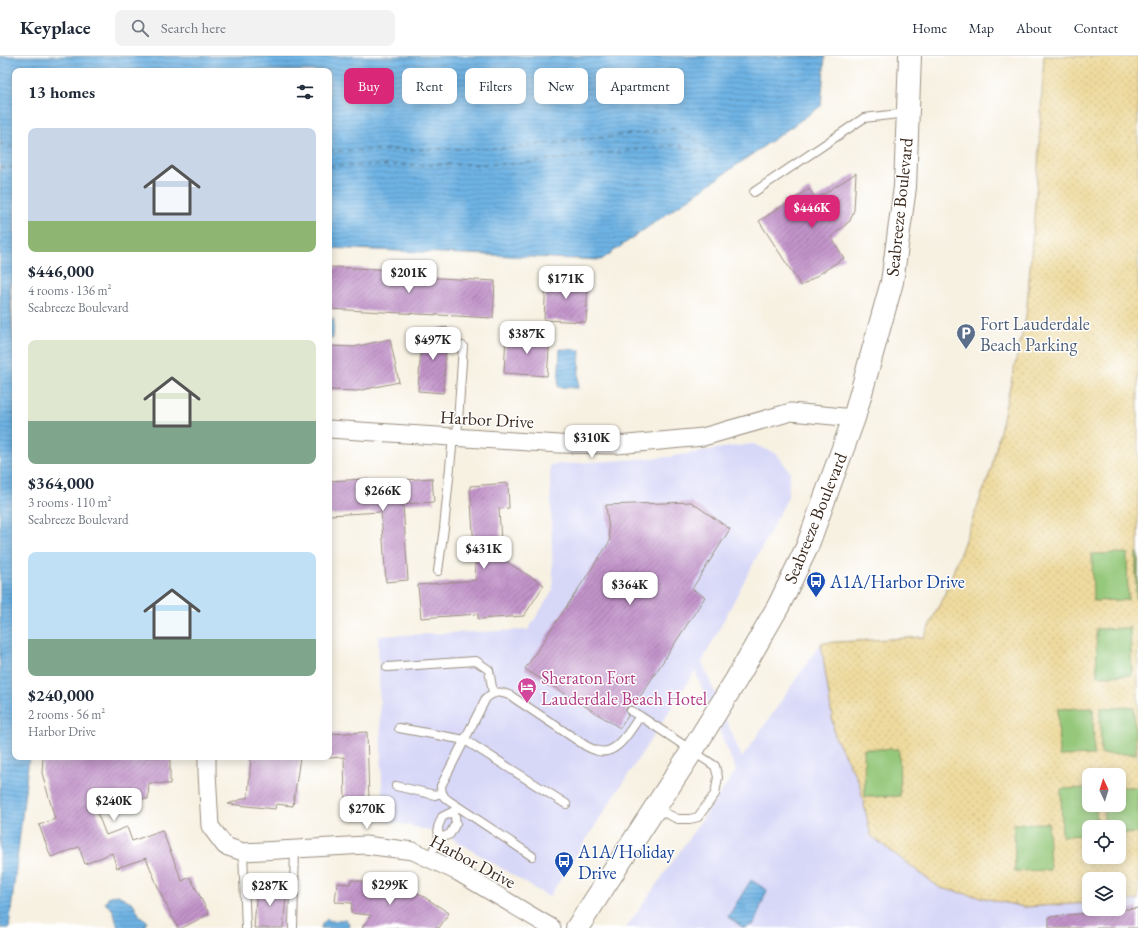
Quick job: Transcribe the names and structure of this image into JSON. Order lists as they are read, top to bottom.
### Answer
{
  "streets": {
    "main road": ["Seabreeze Boulevard"],
    "street": ["Harbor Drive"]
  },
  "crossings": [
    ["Seabreeze Boulevard", "Harbor Drive"]
  ],
  "places": {
    "parking": ["Fort Lauderdale Beach Parking"],
    "bus stop": ["A1A/Harbor Drive", "A1A/Holiday Drive"],
    "hotel": ["Sheraton Fort Lauderdale Beach Hotel"]
  },
  "north": "top",
  "page": {
    "header": "Keyplace",
    "search": "Search here",
    "nav": [
      "Home",
      "Map",
      "About",
      "Contact"
    ],
    "chip": [
      "Buy",
      "Rent",
      "Filters",
      "New",
      "Apartment"
    ],
    "heading": "13 homes",
    "list": [
      {
        "name": "$446,000",
        "note": "4 rooms · 136 m² · Seabreeze Boulevard"
      },
      {
        "name": "$364,000",
        "note": "3 rooms · 110 m² · Seabreeze Boulevard"
      },
      {
        "name": "$240,000",
        "note": "2 rooms · 56 m² · Harbor Drive"
      }
    ],
    "price": [
      "$446K",
      "$201K",
      "$171K",
      "$387K",
      "$497K",
      "$310K",
      "$266K",
      "$431K",
      "$364K",
      "$240K",
      "$270K",
      "$299K",
      "$287K"
    ]
  }
}
